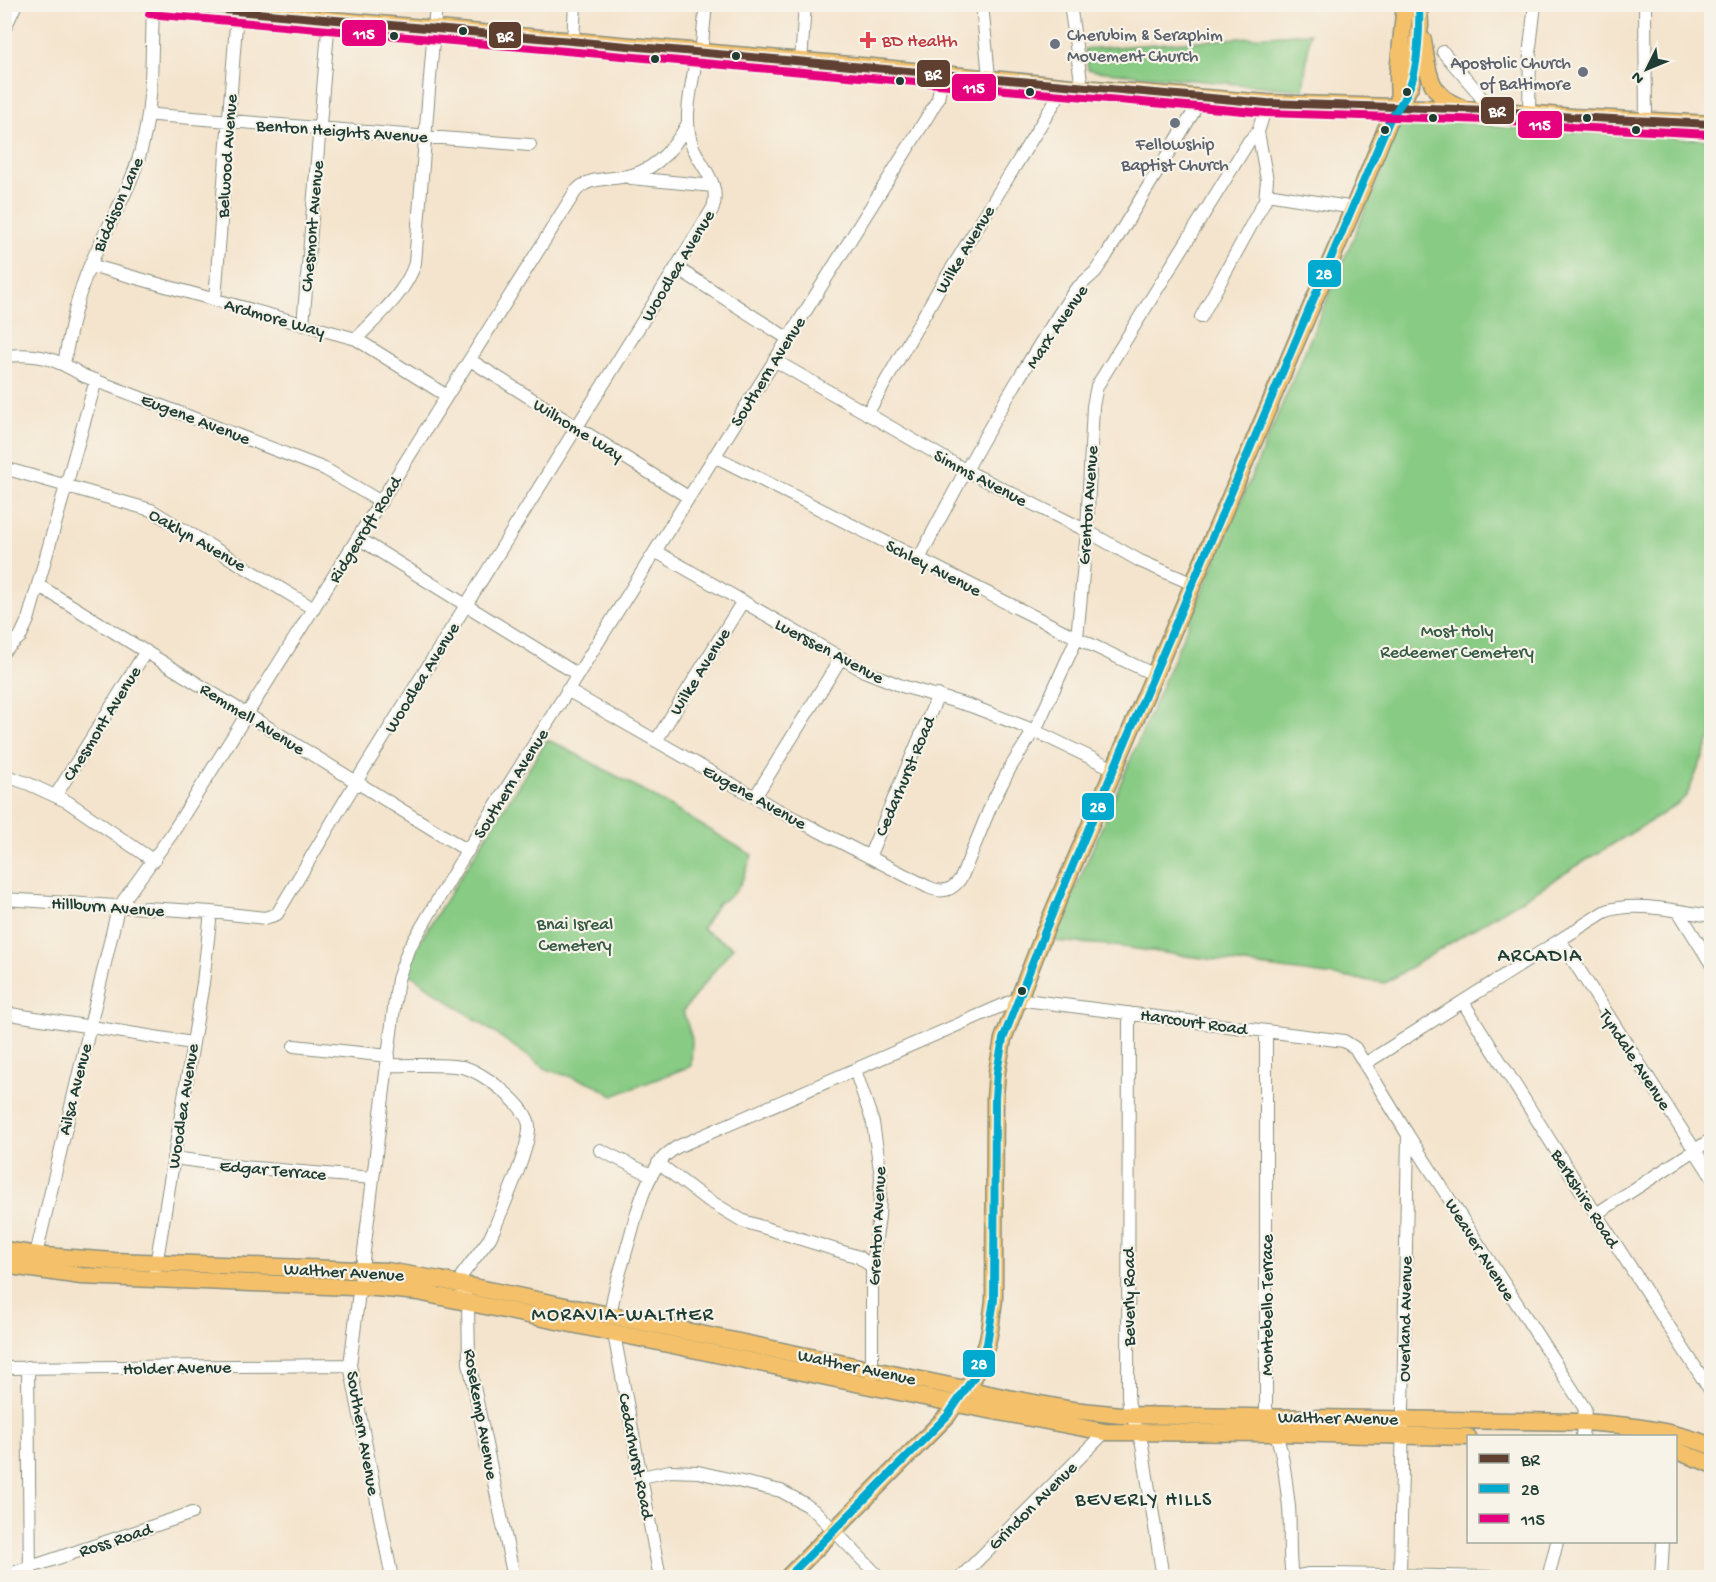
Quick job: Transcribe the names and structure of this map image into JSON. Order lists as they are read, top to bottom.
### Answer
{
  "streets": {
    "main road": ["Walther Avenue"],
    "street": [
      "Benton Heights Avenue",
      "Belwood Avenue",
      "Biddison Lane",
      "Chesmont Avenue",
      "Wilke Avenue",
      "Woodlea Avenue",
      "Ardmore Way",
      "Marx Avenue",
      "Southern Avenue",
      "Eugene Avenue",
      "Wilhome Way",
      "Simms Avenue",
      "Grenton Avenue",
      "Ridgecroft Road",
      "Oaklyn Avenue",
      "Schley Avenue",
      "Luerssen Avenue",
      "Remmell Avenue",
      "Cedarhurst Road",
      "Hillburn Avenue",
      "Harcourt Road",
      "Tyndale Avenue",
      "Ailsa Avenue",
      "Edgar Terrace",
      "Berkshire Road",
      "Weaver Avenue",
      "Beverly Road",
      "Montebello Terrace",
      "Overland Avenue",
      "Holder Avenue",
      "Rosekemp Avenue",
      "Grindon Avenue",
      "Ross Road"
    ]
  },
  "crossings": [
    ["Benton Heights Avenue", "Belwood Avenue"],
    ["Benton Heights Avenue", "Chesmont Avenue"],
    ["Belwood Avenue", "Ardmore Way"],
    ["Biddison Lane", "Ardmore Way"],
    ["Biddison Lane", "Eugene Avenue"],
    ["Chesmont Avenue", "Ardmore Way"],
    ["Chesmont Avenue", "Remmell Avenue"],
    ["Wilke Avenue", "Eugene Avenue"],
    ["Wilke Avenue", "Simms Avenue"],
    ["Wilke Avenue", "Luerssen Avenue"],
    ["Woodlea Avenue", "Wilhome Way"],
    ["Woodlea Avenue", "Ridgecroft Road"],
    ["Woodlea Avenue", "Remmell Avenue"],
    ["Woodlea Avenue", "Hillburn Avenue"],
    ["Woodlea Avenue", "Edgar Terrace"],
    ["Woodlea Avenue", "Walther Avenue"],
    ["Ardmore Way", "Ridgecroft Road"],
    ["Marx Avenue", "Simms Avenue"],
    ["Marx Avenue", "Schley Avenue"],
    ["Southern Avenue", "Eugene Avenue"],
    ["Southern Avenue", "Wilhome Way"],
    ["Southern Avenue", "Simms Avenue"],
    ["Southern Avenue", "Schley Avenue"],
    ["Southern Avenue", "Luerssen Avenue"],
    ["Southern Avenue", "Remmell Avenue"],
    ["Southern Avenue", "Edgar Terrace"],
    ["Southern Avenue", "Walther Avenue"],
    ["Southern Avenue", "Holder Avenue"],
    ["Eugene Avenue", "Grenton Avenue"],
    ["Eugene Avenue", "Ridgecroft Road"],
    ["Eugene Avenue", "Cedarhurst Road"],
    ["Wilhome Way", "Ridgecroft Road"],
    ["Simms Avenue", "Grenton Avenue"],
    ["Grenton Avenue", "Schley Avenue"],
    ["Grenton Avenue", "Luerssen Avenue"],
    ["Grenton Avenue", "Walther Avenue"],
    ["Ridgecroft Road", "Oaklyn Avenue"],
    ["Ridgecroft Road", "Remmell Avenue"],
    ["Ridgecroft Road", "Hillburn Avenue"],
    ["Ridgecroft Road", "Ailsa Avenue"],
    ["Luerssen Avenue", "Cedarhurst Road"],
    ["Cedarhurst Road", "Walther Avenue"],
    ["Hillburn Avenue", "Ailsa Avenue"],
    ["Harcourt Road", "Weaver Avenue"],
    ["Harcourt Road", "Beverly Road"],
    ["Harcourt Road", "Montebello Terrace"],
    ["Ailsa Avenue", "Walther Avenue"],
    ["Weaver Avenue", "Walther Avenue"],
    ["Weaver Avenue", "Overland Avenue"],
    ["Walther Avenue", "Beverly Road"],
    ["Walther Avenue", "Montebello Terrace"],
    ["Walther Avenue", "Overland Avenue"],
    ["Walther Avenue", "Rosekemp Avenue"],
    ["Walther Avenue", "Grindon Avenue"]
  ],
  "districts": ["ARCADIA", "MORAVIA-WALTHER", "BEVERLY HILLS"],
  "parks": ["Most Holy Redeemer Cemetery", "Bnai Isreal Cemetery"],
  "places": {
    "health": ["BD Health"],
    "other": ["Cherubim & Seraphim Movement Church", "Apostolic Church of Baltimore", "Fellowship Baptist Church"]
  },
  "lines": ["transit line BR", "transit line 28", "transit line 115"],
  "legend": ["BR", "28", "115"],
  "north": "bottom left"
}
